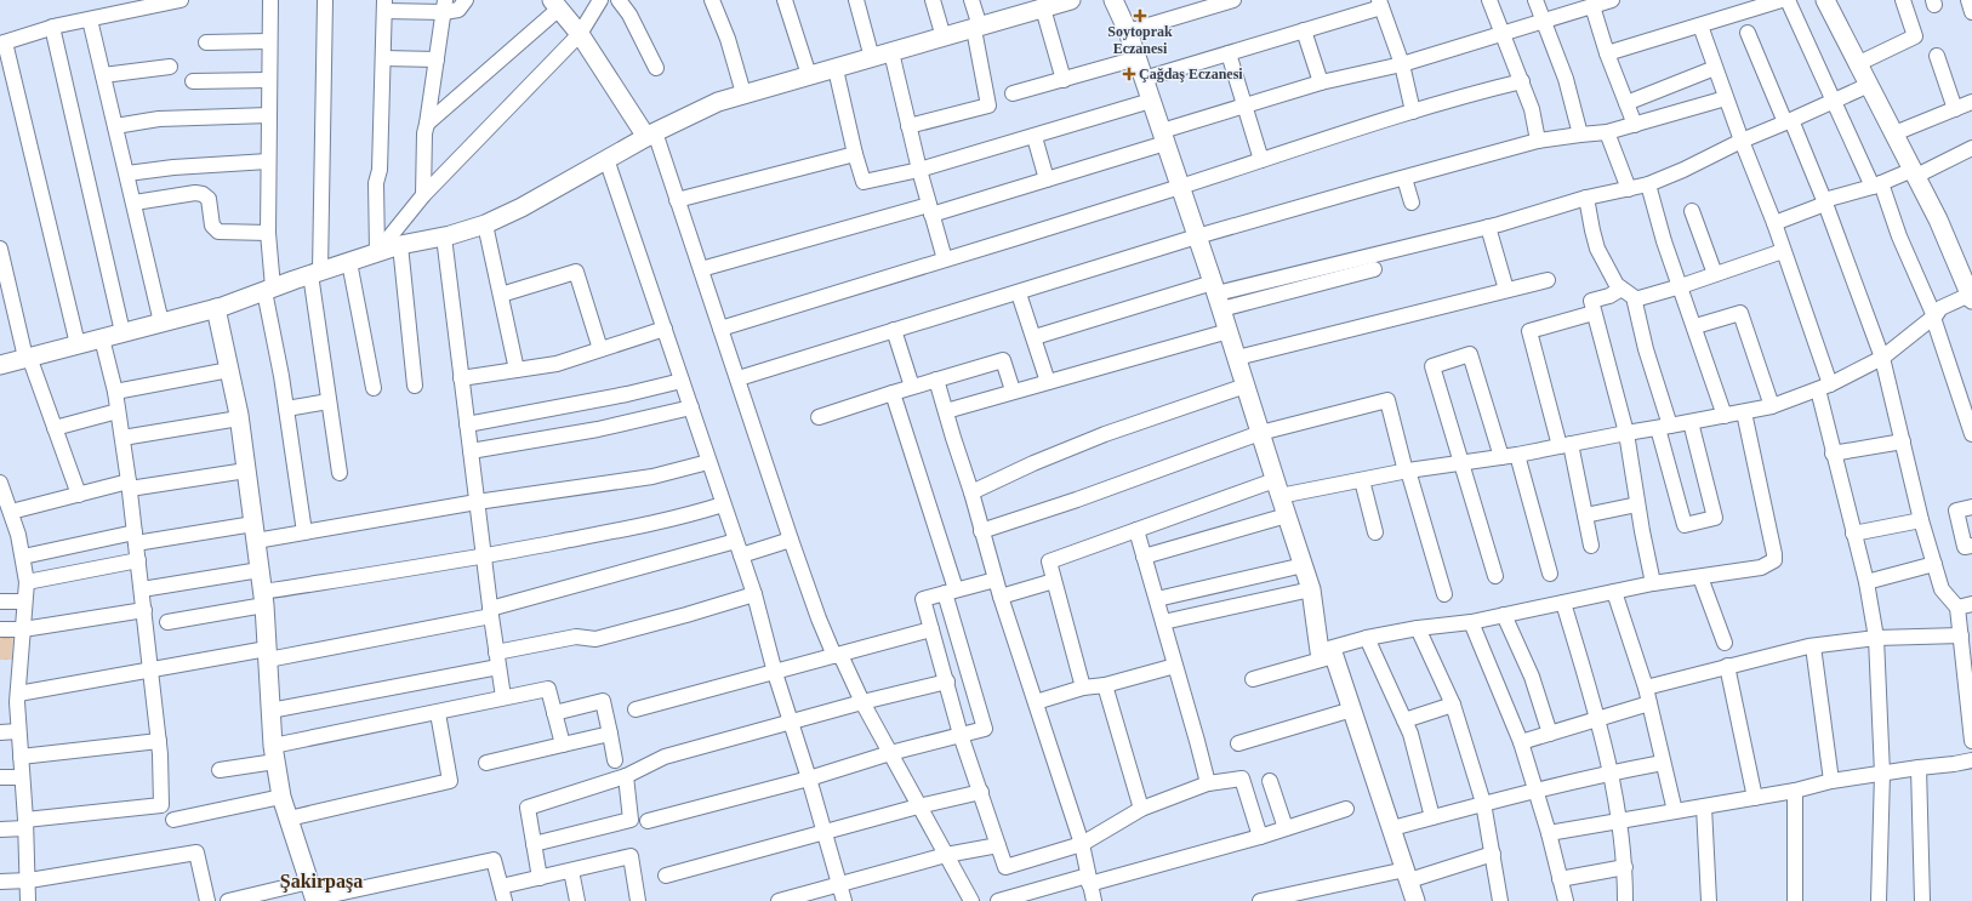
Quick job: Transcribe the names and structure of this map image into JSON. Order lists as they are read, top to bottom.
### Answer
{
  "districts": ["Şakirpaşa"],
  "places": {
    "health": ["Soytoprak Eczanesi", "Çağdaş Eczanesi"]
  }
}
